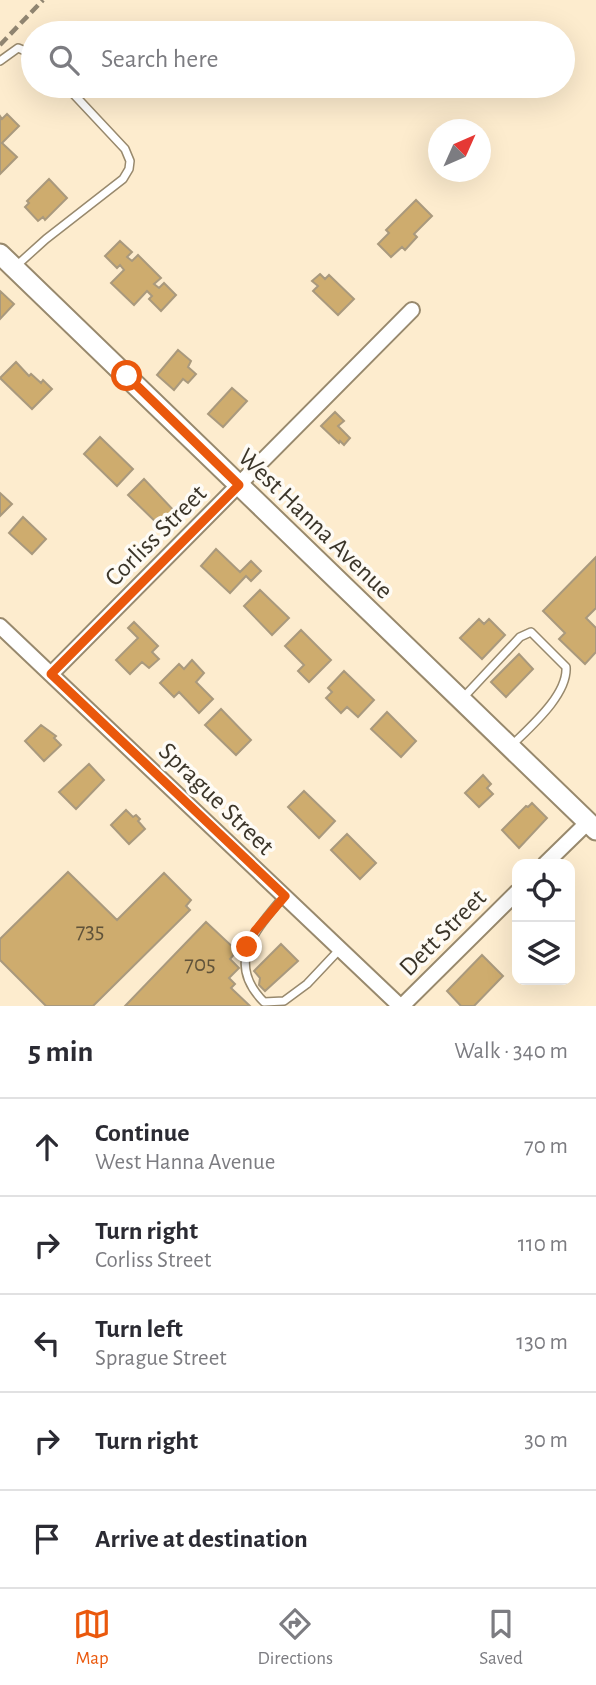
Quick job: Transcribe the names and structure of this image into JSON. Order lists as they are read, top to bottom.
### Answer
{
  "streets": {
    "main road": ["West Hanna Avenue"],
    "street": ["Corliss Street", "Sprague Street", "Dett Street"]
  },
  "crossings": [
    ["West Hanna Avenue", "Corliss Street"],
    ["Corliss Street", "Sprague Street"],
    ["Sprague Street", "Dett Street"]
  ],
  "house_numbers": ["735", "705"],
  "north": "top right",
  "page": {
    "search": "Search here",
    "heading": ["5 min", "Walk · 340 m"],
    "list": [
      ["Continue", "West Hanna Avenue", "70 m"],
      ["Turn right", "Corliss Street", "110 m"],
      ["Turn left", "Sprague Street", "130 m"],
      ["Turn right", "30 m"],
      "Arrive at destination"
    ],
    "nav": ["Map", "Directions", "Saved"]
  }
}
